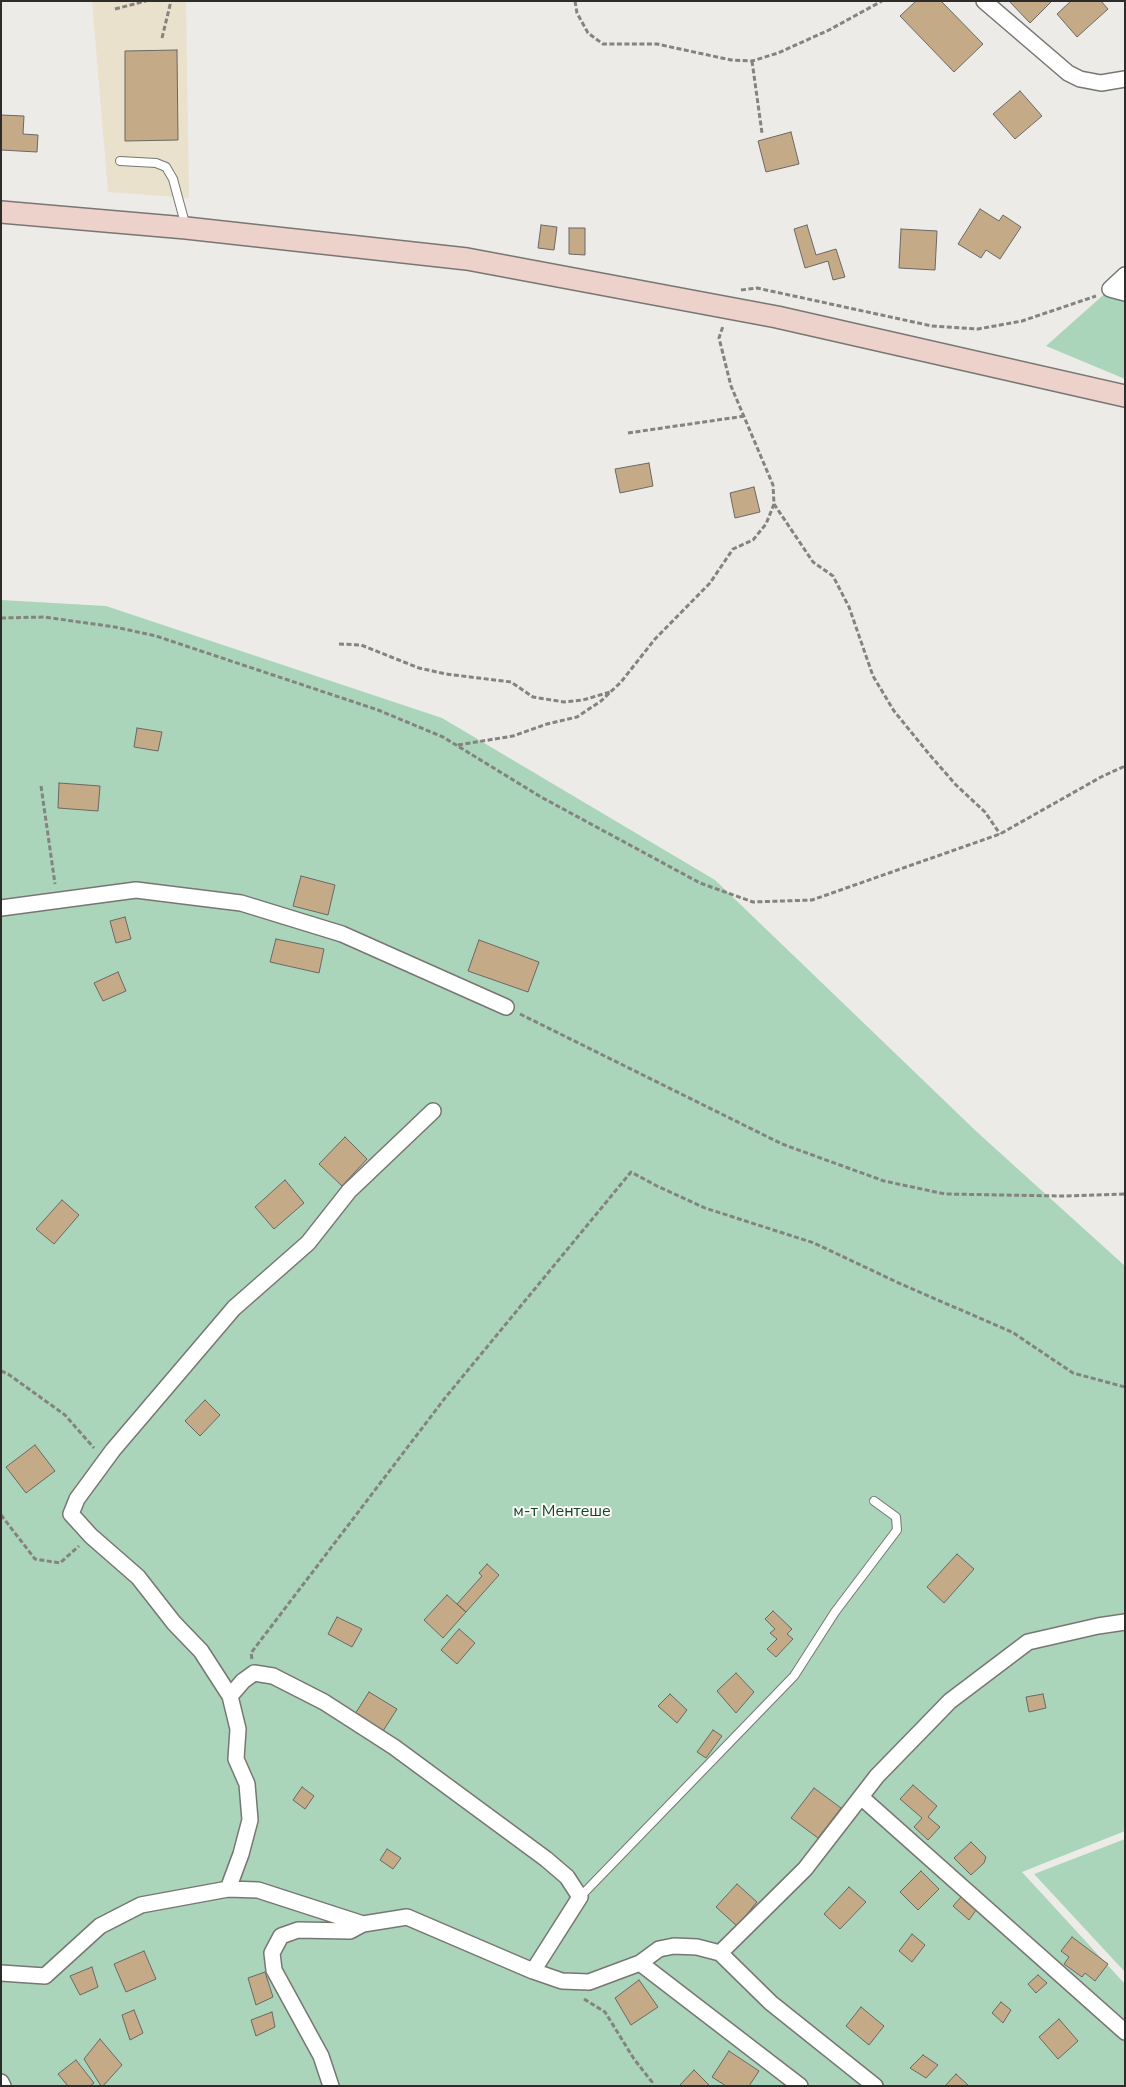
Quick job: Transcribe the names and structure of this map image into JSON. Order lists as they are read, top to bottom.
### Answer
{
  "parks": ["м-т Ментeше"]
}
